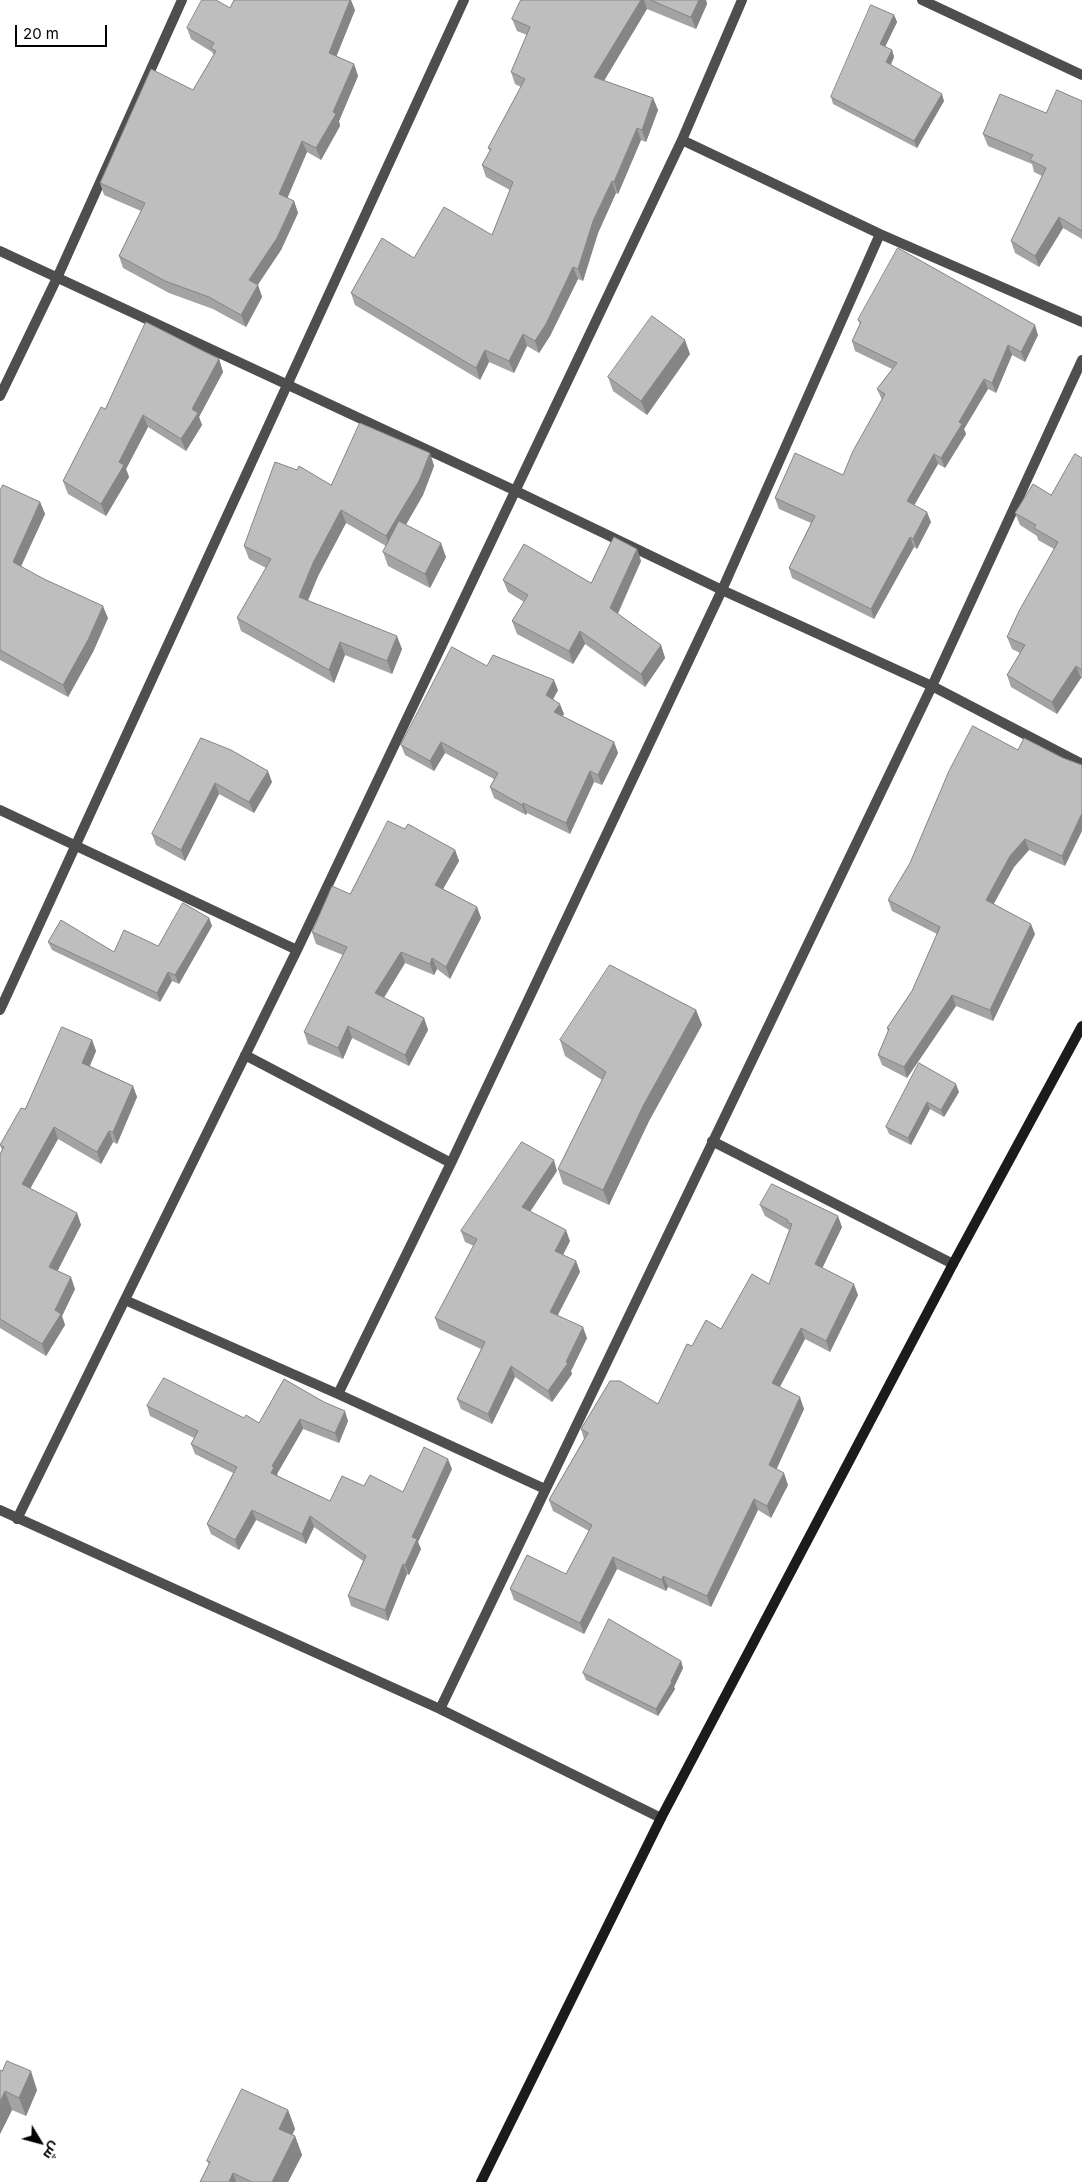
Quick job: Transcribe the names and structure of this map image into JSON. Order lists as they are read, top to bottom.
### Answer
{
  "scale_bar": "20 m",
  "north": "bottom right"
}
